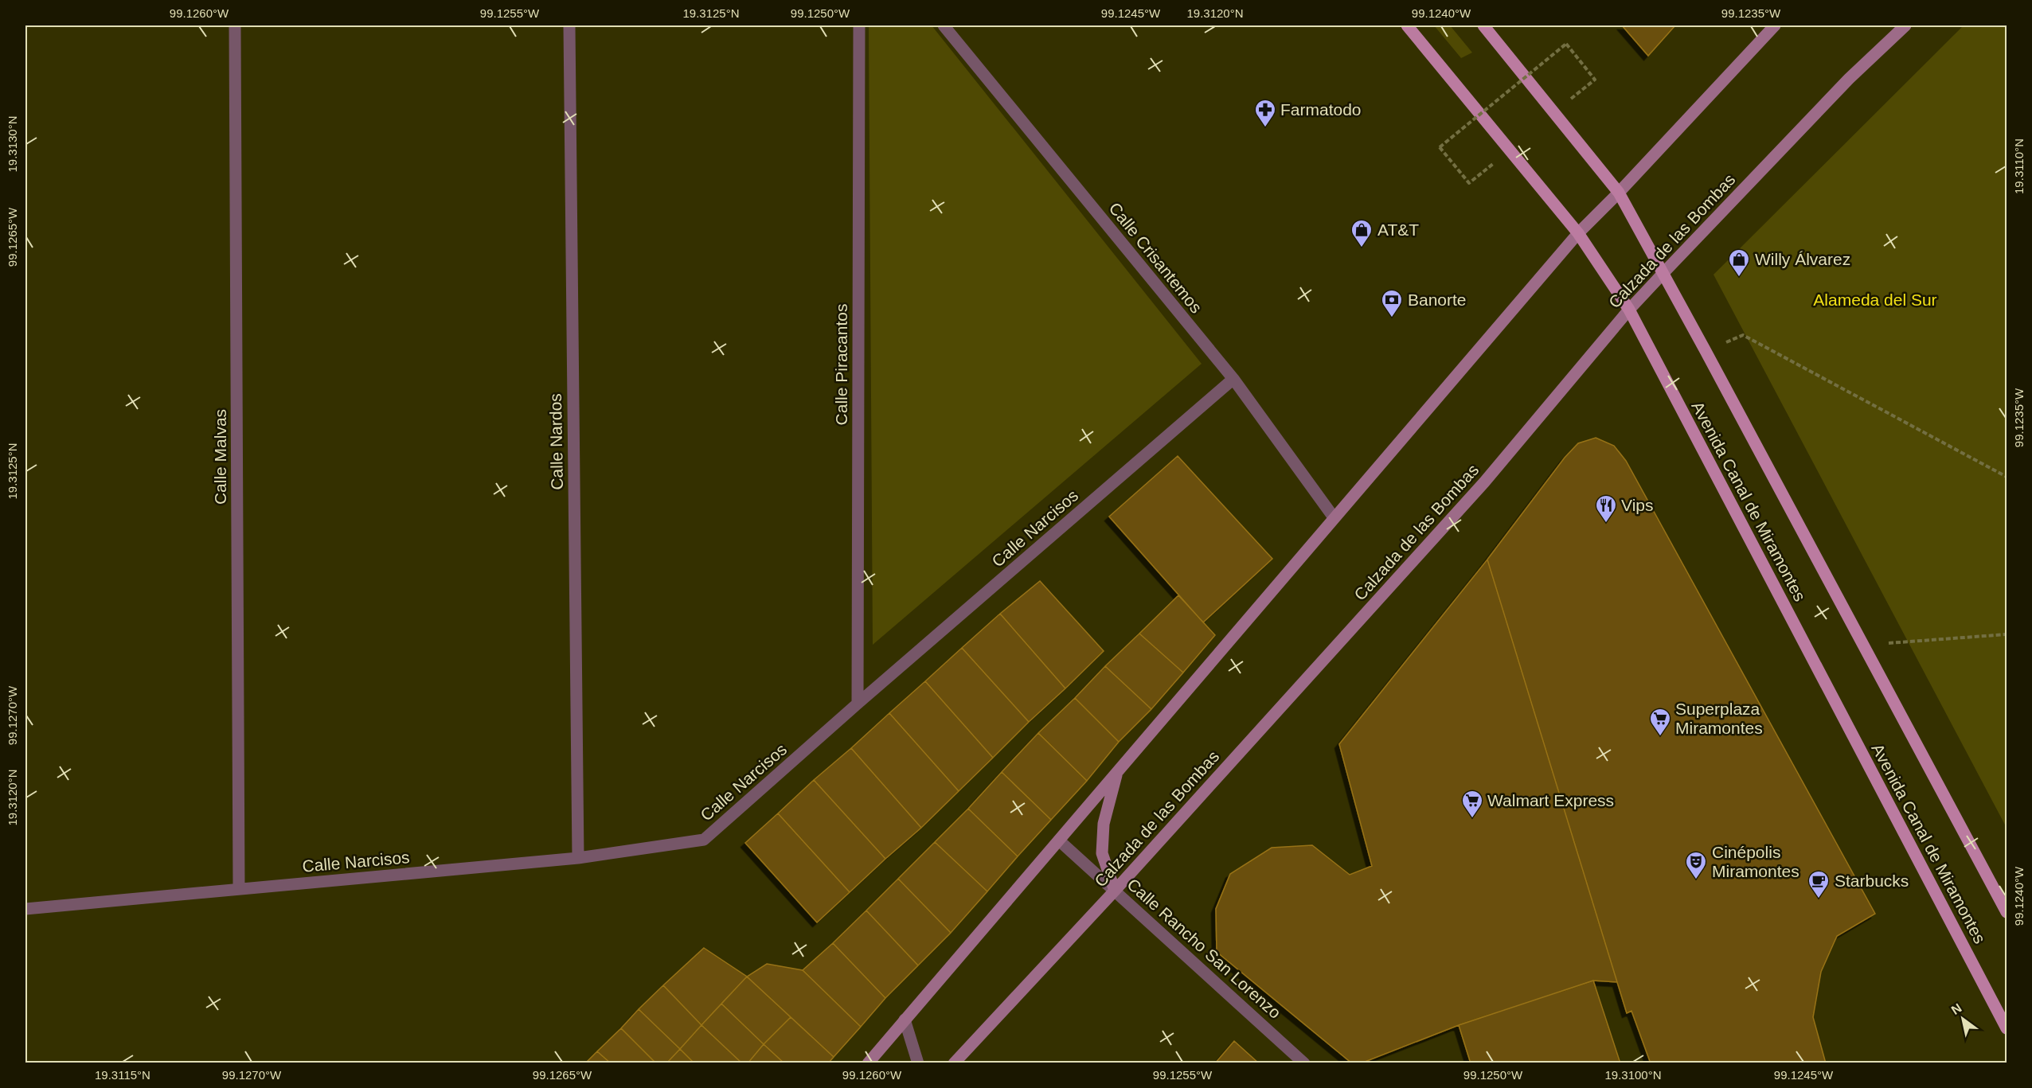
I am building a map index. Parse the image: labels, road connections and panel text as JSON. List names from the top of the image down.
{
  "streets": {
    "main road": ["Calzada de las Bombas", "Avenida Canal de Miramontes"],
    "street": [
      "Calle Crisantemos",
      "Calle Piracantos",
      "Calle Nardos",
      "Calle Malvas",
      "Calle Narcisos",
      "Calle Rancho San Lorenzo"
    ]
  },
  "crossings": [
    ["Calzada de las Bombas", "Avenida Canal de Miramontes"],
    ["Calzada de las Bombas", "Calle Rancho San Lorenzo"],
    ["Calle Crisantemos", "Calle Narcisos"],
    ["Calle Piracantos", "Calle Narcisos"],
    ["Calle Nardos", "Calle Narcisos"],
    ["Calle Malvas", "Calle Narcisos"]
  ],
  "parks": ["Alameda del Sur"],
  "places": {
    "pharmacy": ["Farmatodo"],
    "shop": ["AT&T", "Willy Álvarez"],
    "bank": ["Banorte"],
    "restaurant": ["Vips"],
    "supermarket": ["Superplaza Miramontes", "Walmart Express"],
    "theatre": ["Cinépolis Miramontes"],
    "cafe": ["Starbucks"]
  },
  "north": "top left",
  "coordinates": [
    "99.1260°W",
    "99.1255°W",
    "19.3125°N",
    "99.1250°W",
    "99.1245°W",
    "19.3120°N",
    "99.1240°W",
    "99.1235°W",
    "19.3130°N",
    "19.3110°N",
    "99.1265°W",
    "99.1270°W",
    "19.3115°N",
    "19.3100°N"
  ]
}
